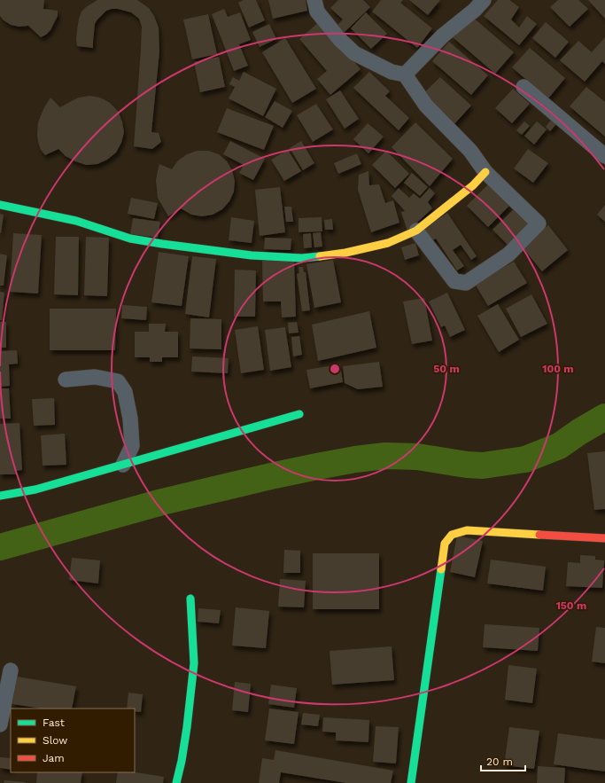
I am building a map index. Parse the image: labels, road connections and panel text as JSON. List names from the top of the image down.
{
  "legend": ["Fast", "Slow", "Jam"],
  "scale_bar": "20 m",
  "rings": ["50 m", "100 m", "150 m"]
}
